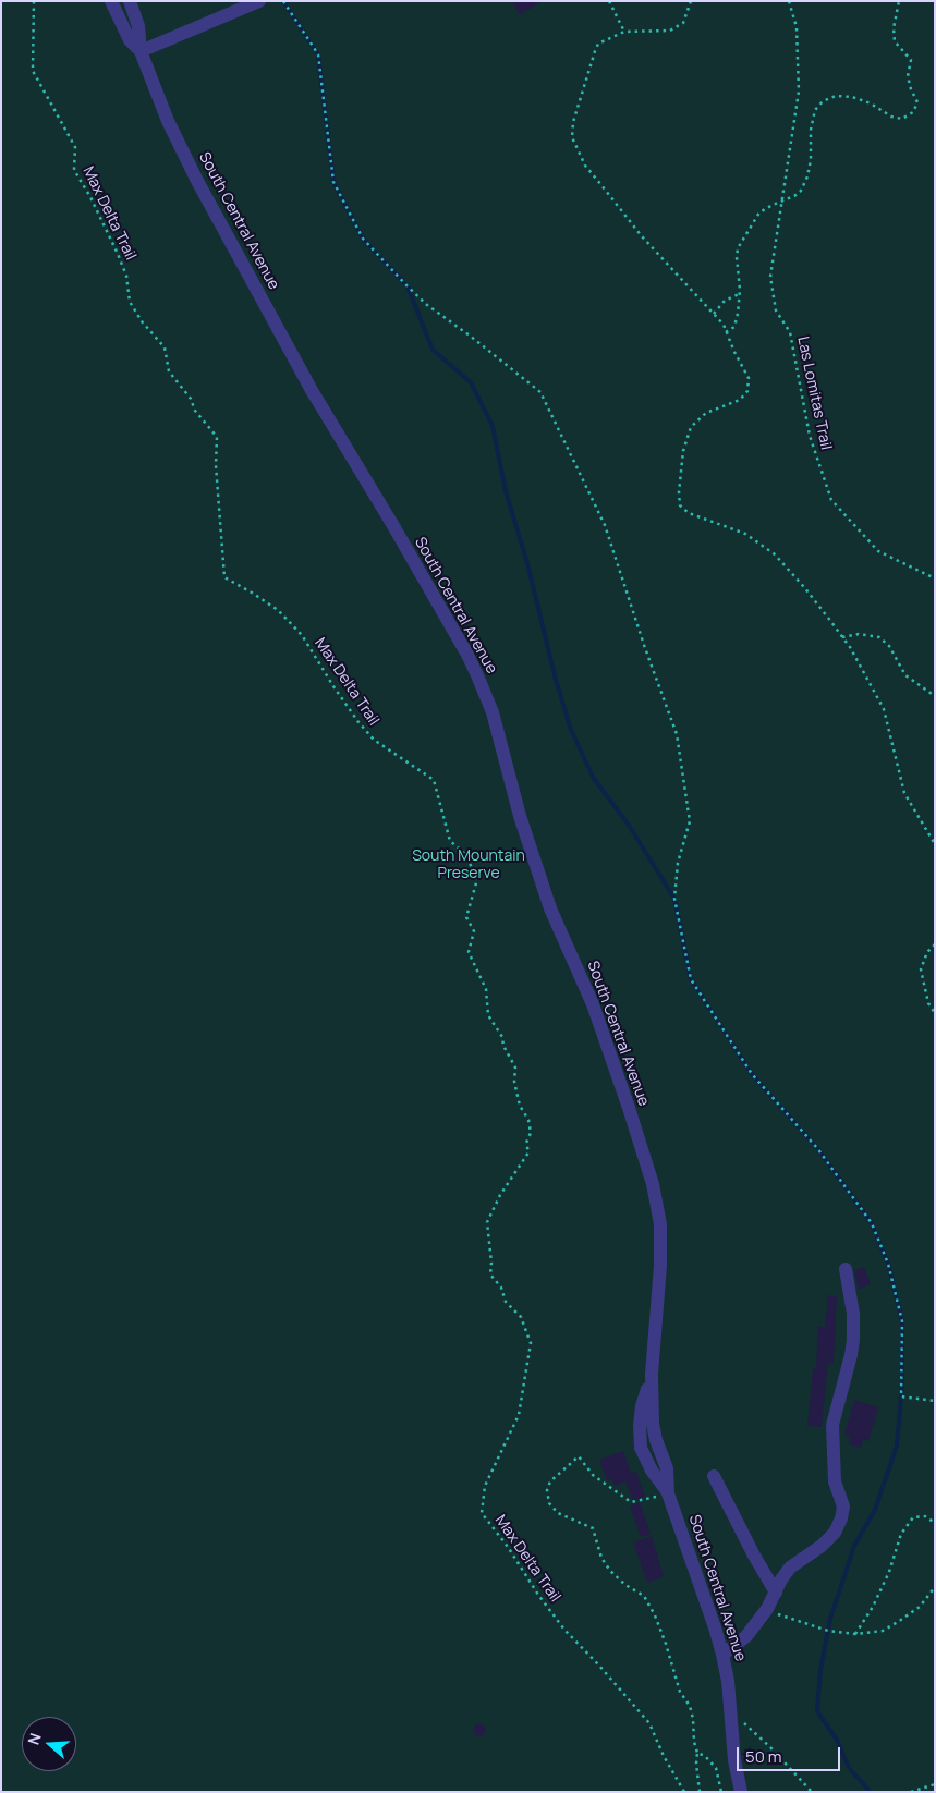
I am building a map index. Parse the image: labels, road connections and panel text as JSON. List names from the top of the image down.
{
  "streets": {
    "street": ["South Central Avenue"],
    "path": ["Max Delta Trail", "Las Lomitas Trail"]
  },
  "parks": ["South Mountain Preserve"],
  "scale_bar": "50 m",
  "north": "left"
}
